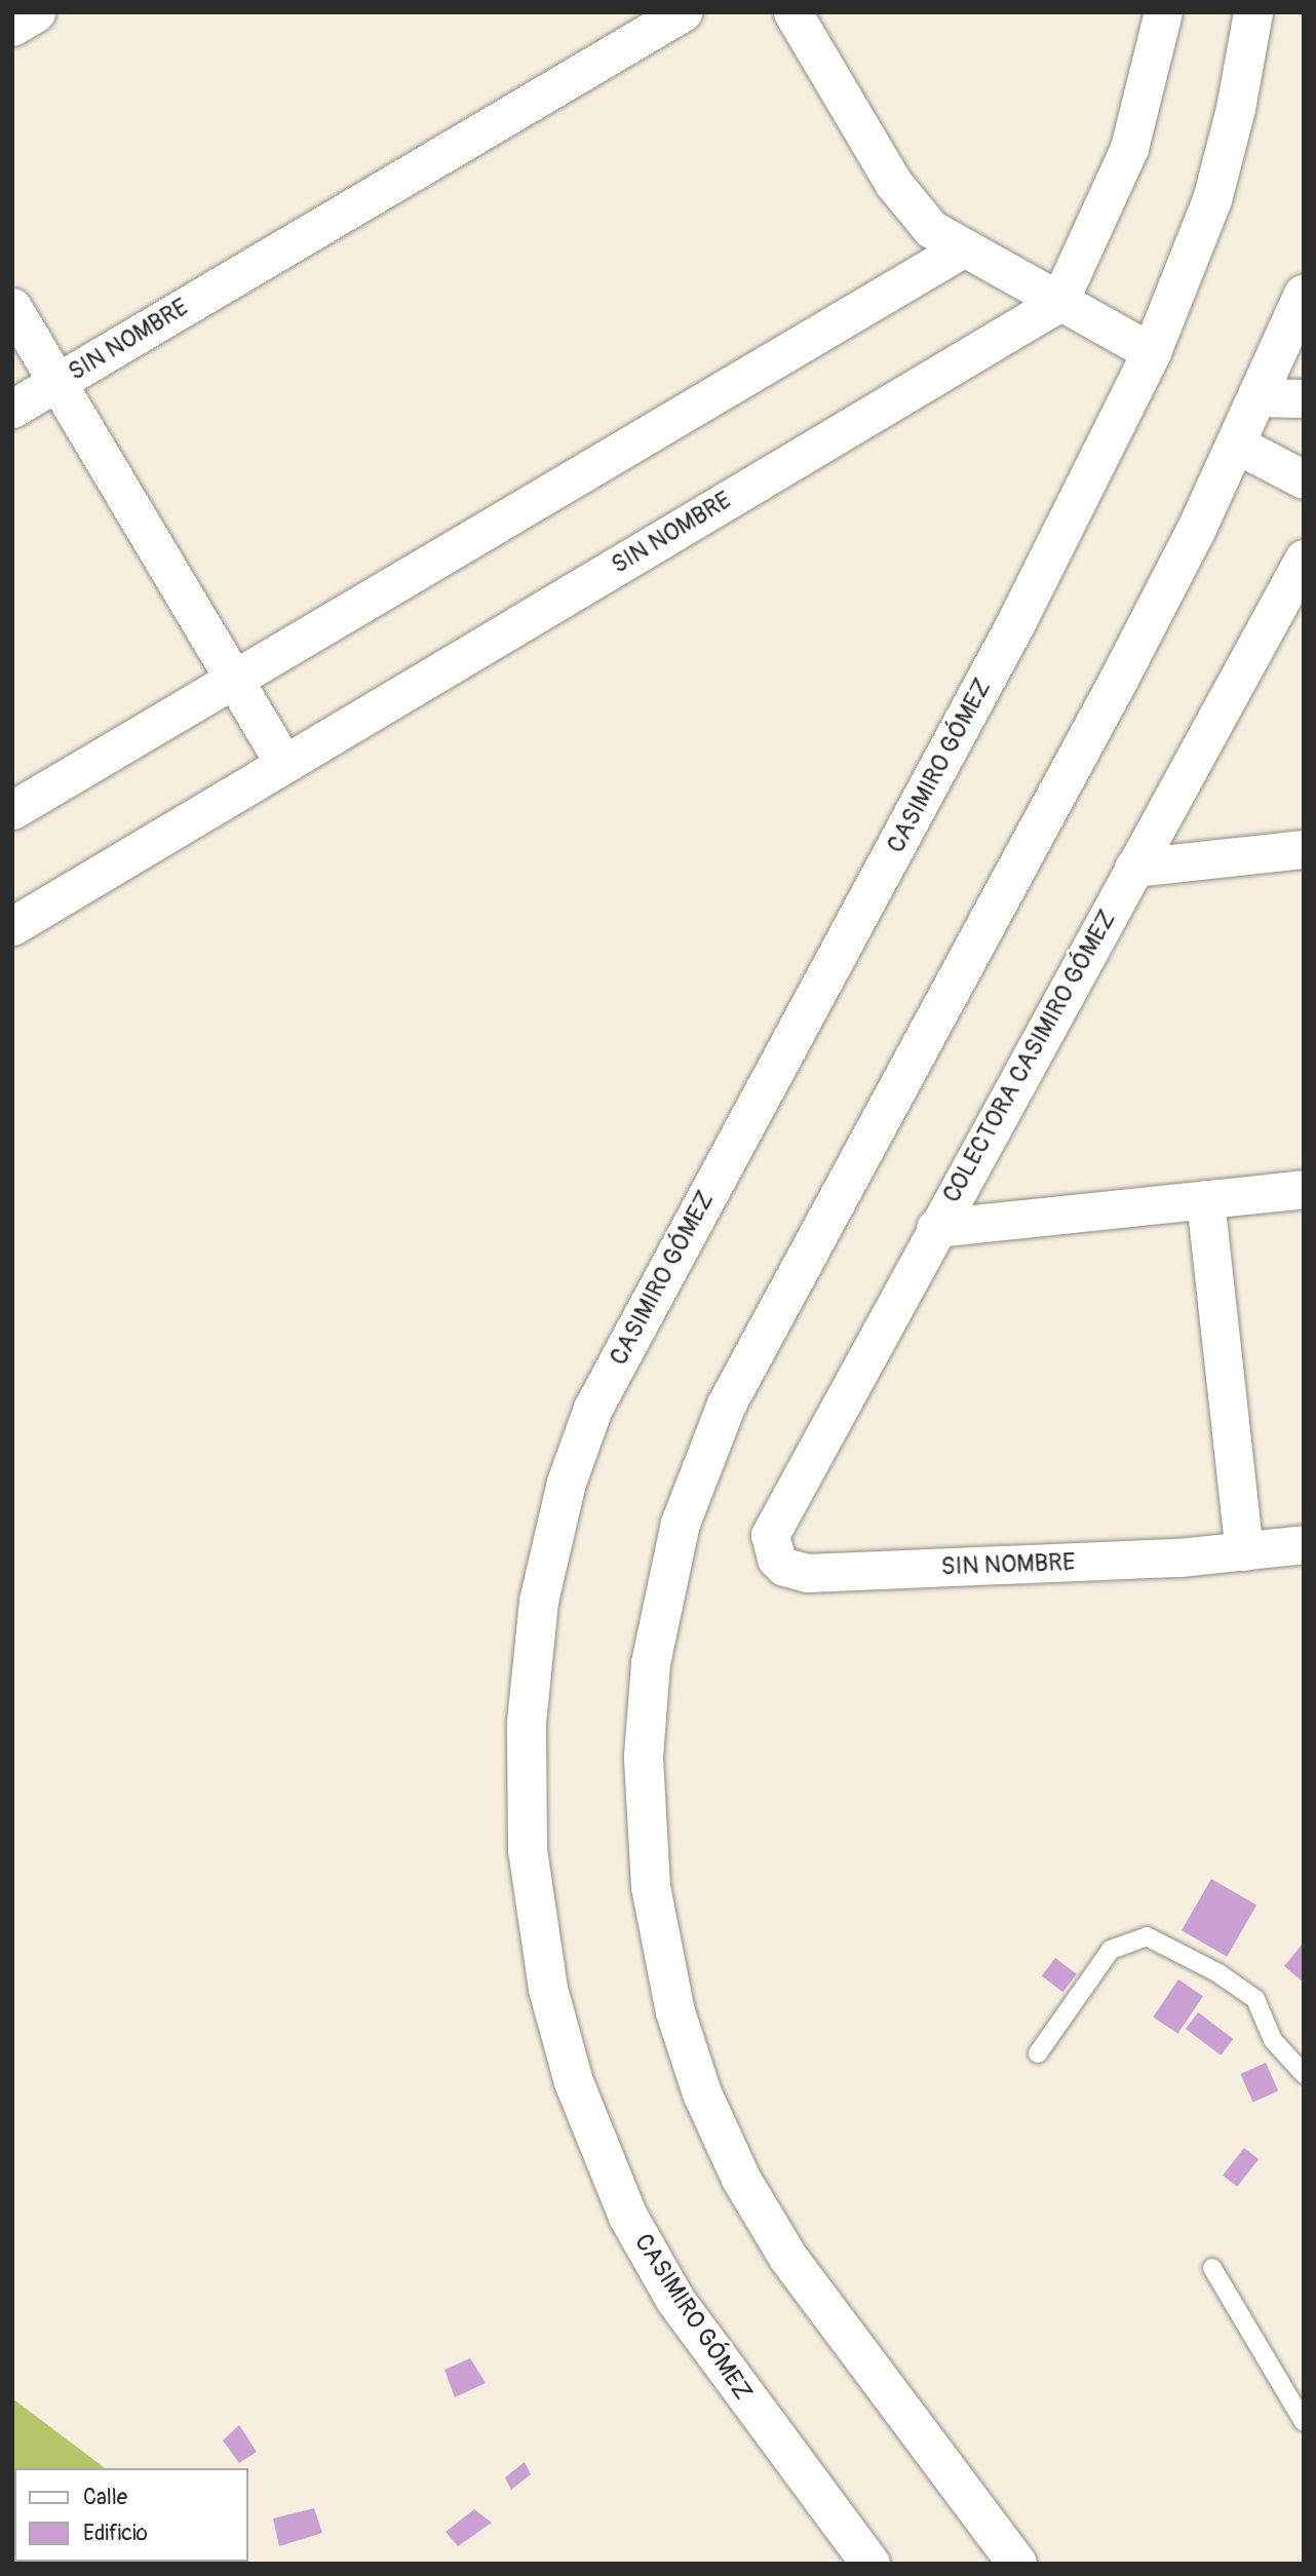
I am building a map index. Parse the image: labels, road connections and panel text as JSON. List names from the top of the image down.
{
  "streets": {
    "main road": ["CASIMIRO GÓMEZ"],
    "street": ["SIN NOMBRE", "COLECTORA CASIMIRO GÓMEZ"]
  },
  "crossings": [
    ["SIN NOMBRE", "COLECTORA CASIMIRO GÓMEZ"]
  ],
  "legend": ["Calle", "Edificio"]
}
